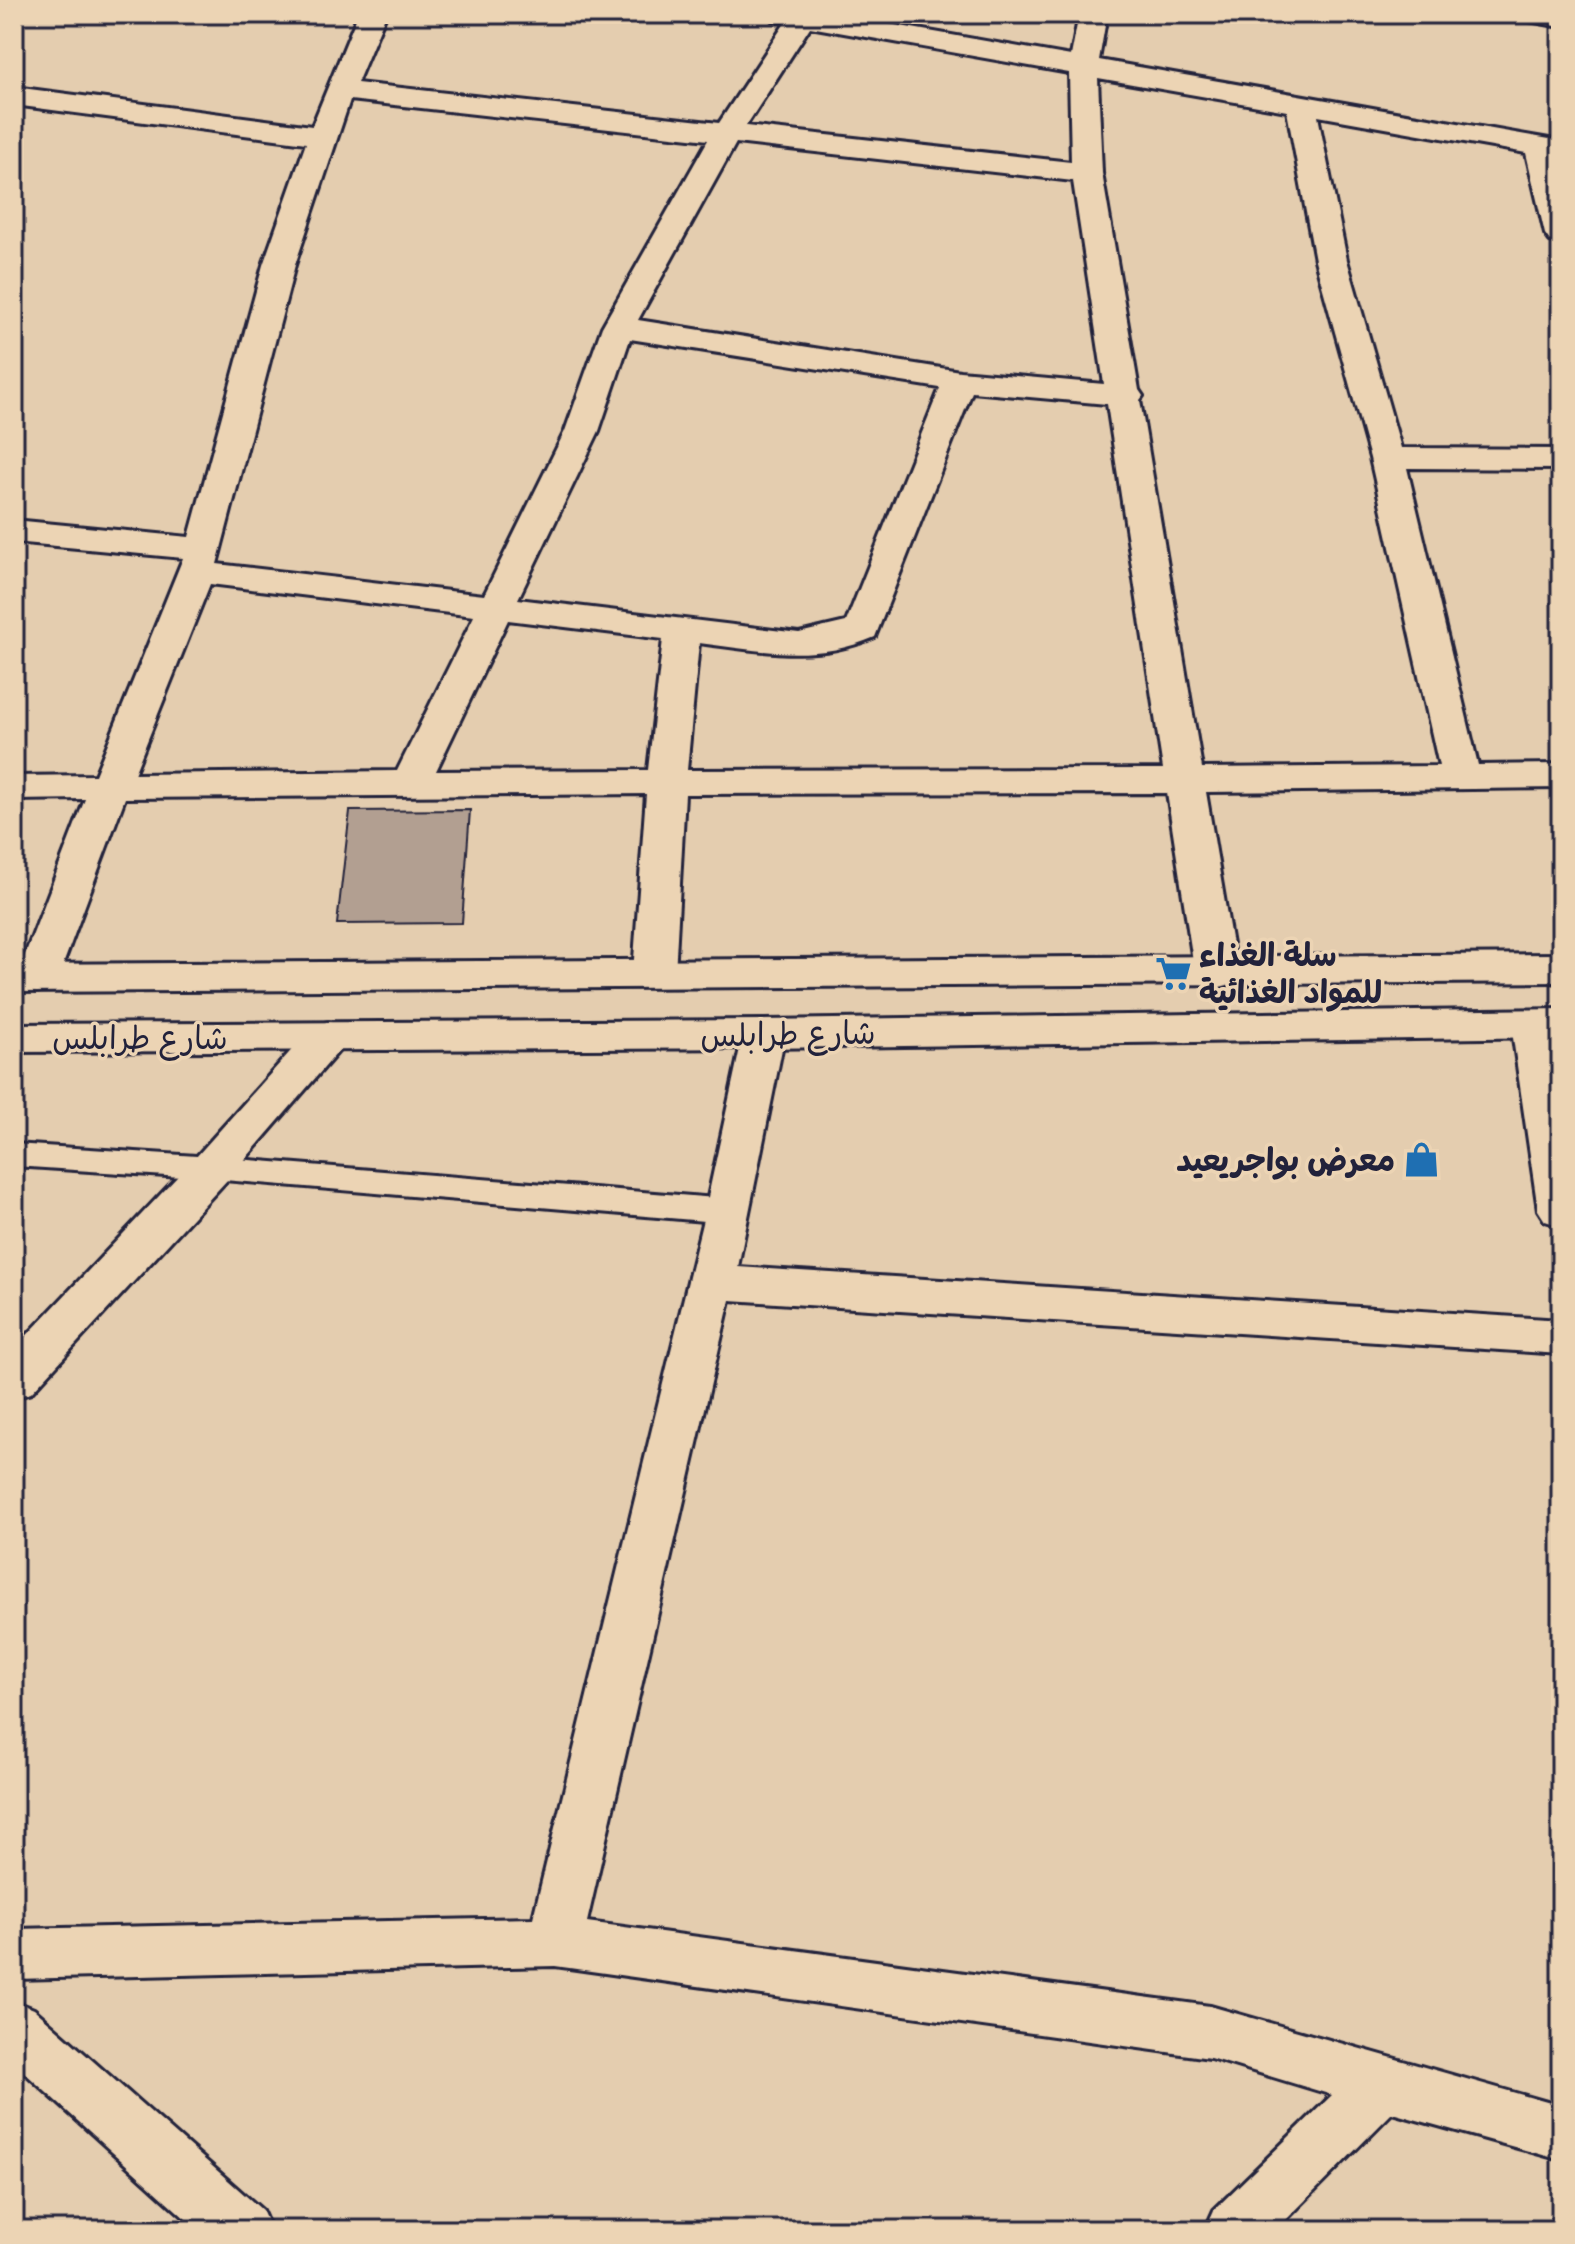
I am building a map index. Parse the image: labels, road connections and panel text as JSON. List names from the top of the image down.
{
  "streets": {
    "street": ["شارع طرابلس"]
  },
  "places": {
    "supermarket": ["سلة الغذاء للمواد الغذائية"],
    "shop": ["معرض بواجريعيد"]
  }
}
